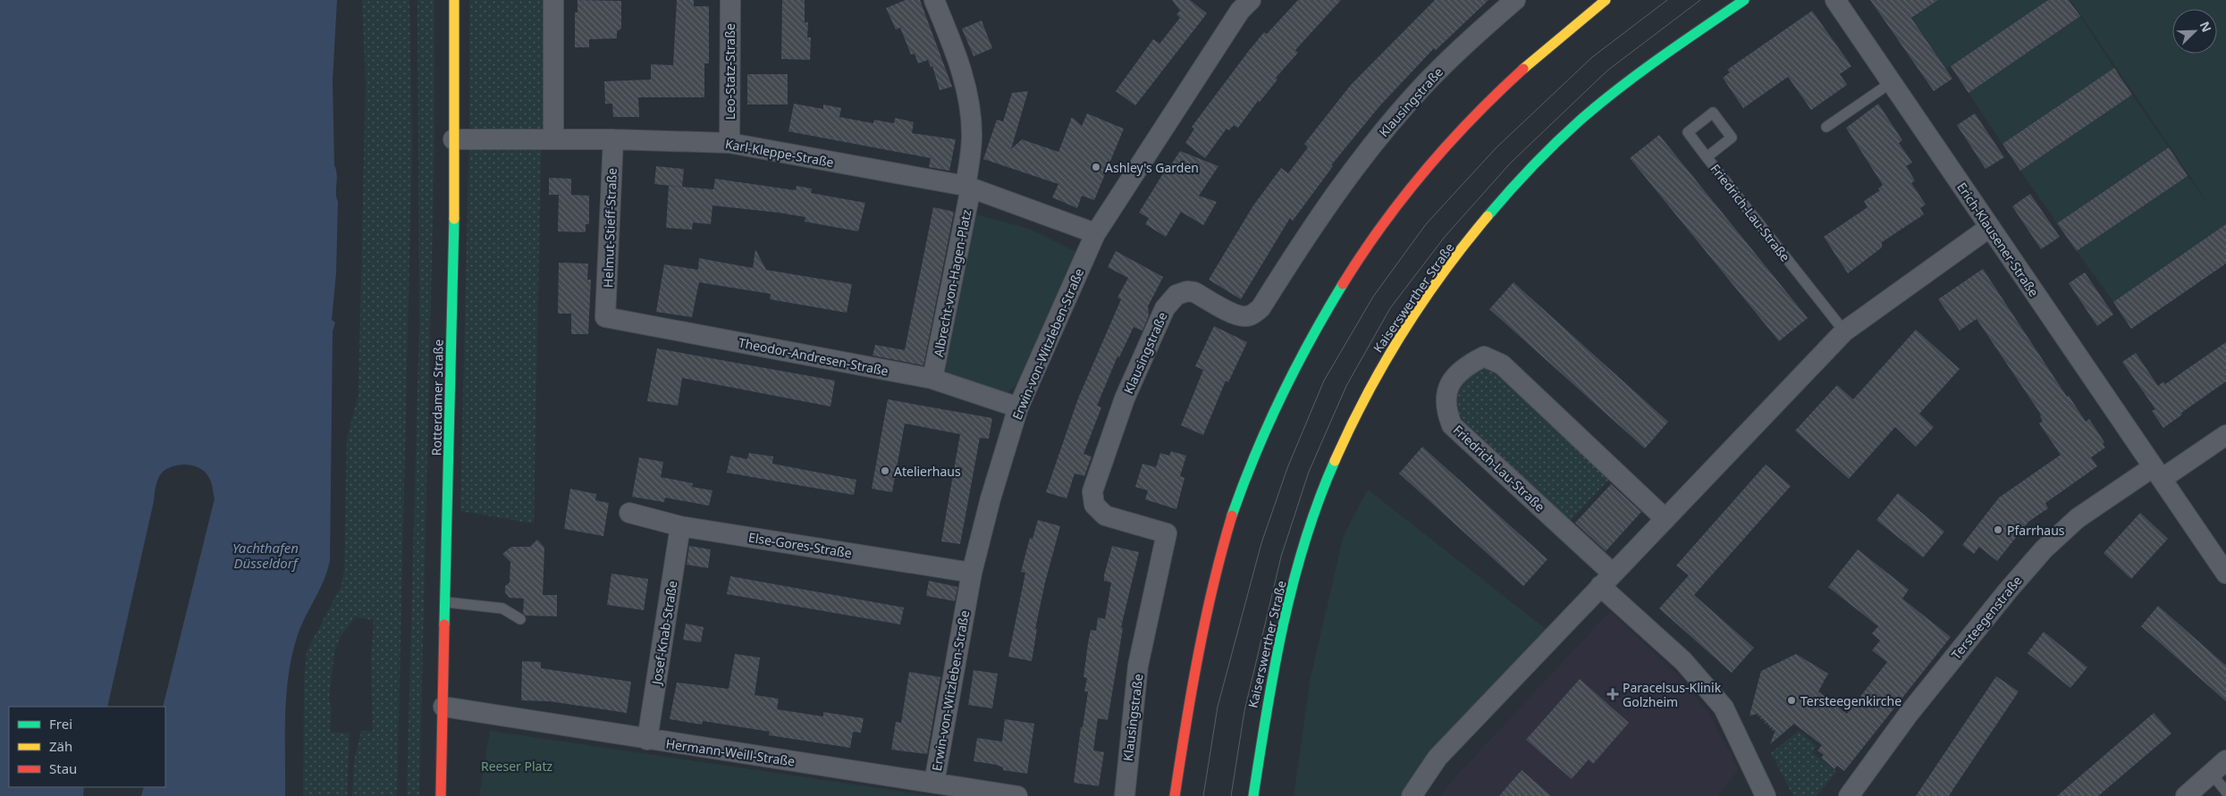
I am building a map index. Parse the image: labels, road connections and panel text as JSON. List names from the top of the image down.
{
  "streets": {
    "street": [
      "Leo-Statz-Straße",
      "Klausingstraße",
      "Karl-Kleppe-Straße",
      "Friedrich-Lau-Straße",
      "Helmut-Stieff-Straße",
      "Erich-Klausener-Straße",
      "Albrecht-von-Hagen-Platz",
      "Kaiserswerther Straße",
      "Erwin-von-Witzleben-Straße",
      "Theodor-Andresen-Straße",
      "Rotterdamer Straße",
      "Else-Gores-Straße",
      "Tersteegenstraße",
      "Josef-Knab-Straße",
      "Hermann-Weill-Straße"
    ]
  },
  "crossings": [
    ["Leo-Statz-Straße", "Karl-Kleppe-Straße"],
    ["Karl-Kleppe-Straße", "Helmut-Stieff-Straße"],
    ["Karl-Kleppe-Straße", "Albrecht-von-Hagen-Platz"],
    ["Karl-Kleppe-Straße", "Erwin-von-Witzleben-Straße"],
    ["Karl-Kleppe-Straße", "Rotterdamer Straße"],
    ["Helmut-Stieff-Straße", "Theodor-Andresen-Straße"],
    ["Erich-Klausener-Straße", "Tersteegenstraße"],
    ["Albrecht-von-Hagen-Platz", "Theodor-Andresen-Straße"],
    ["Erwin-von-Witzleben-Straße", "Theodor-Andresen-Straße"],
    ["Erwin-von-Witzleben-Straße", "Else-Gores-Straße"],
    ["Erwin-von-Witzleben-Straße", "Hermann-Weill-Straße"],
    ["Rotterdamer Straße", "Hermann-Weill-Straße"],
    ["Else-Gores-Straße", "Josef-Knab-Straße"],
    ["Josef-Knab-Straße", "Hermann-Weill-Straße"]
  ],
  "water": ["Yachthafen Düsseldorf"],
  "parks": ["Reeser Platz"],
  "places": {
    "other": [
      "Ashley's Garden",
      "Atelierhaus",
      "Pfarrhaus",
      "Tersteegenkirche"
    ],
    "health": ["Paracelsus-Klinik Golzheim"]
  },
  "legend": ["Frei", "Zäh", "Stau"],
  "north": "top right"
}
